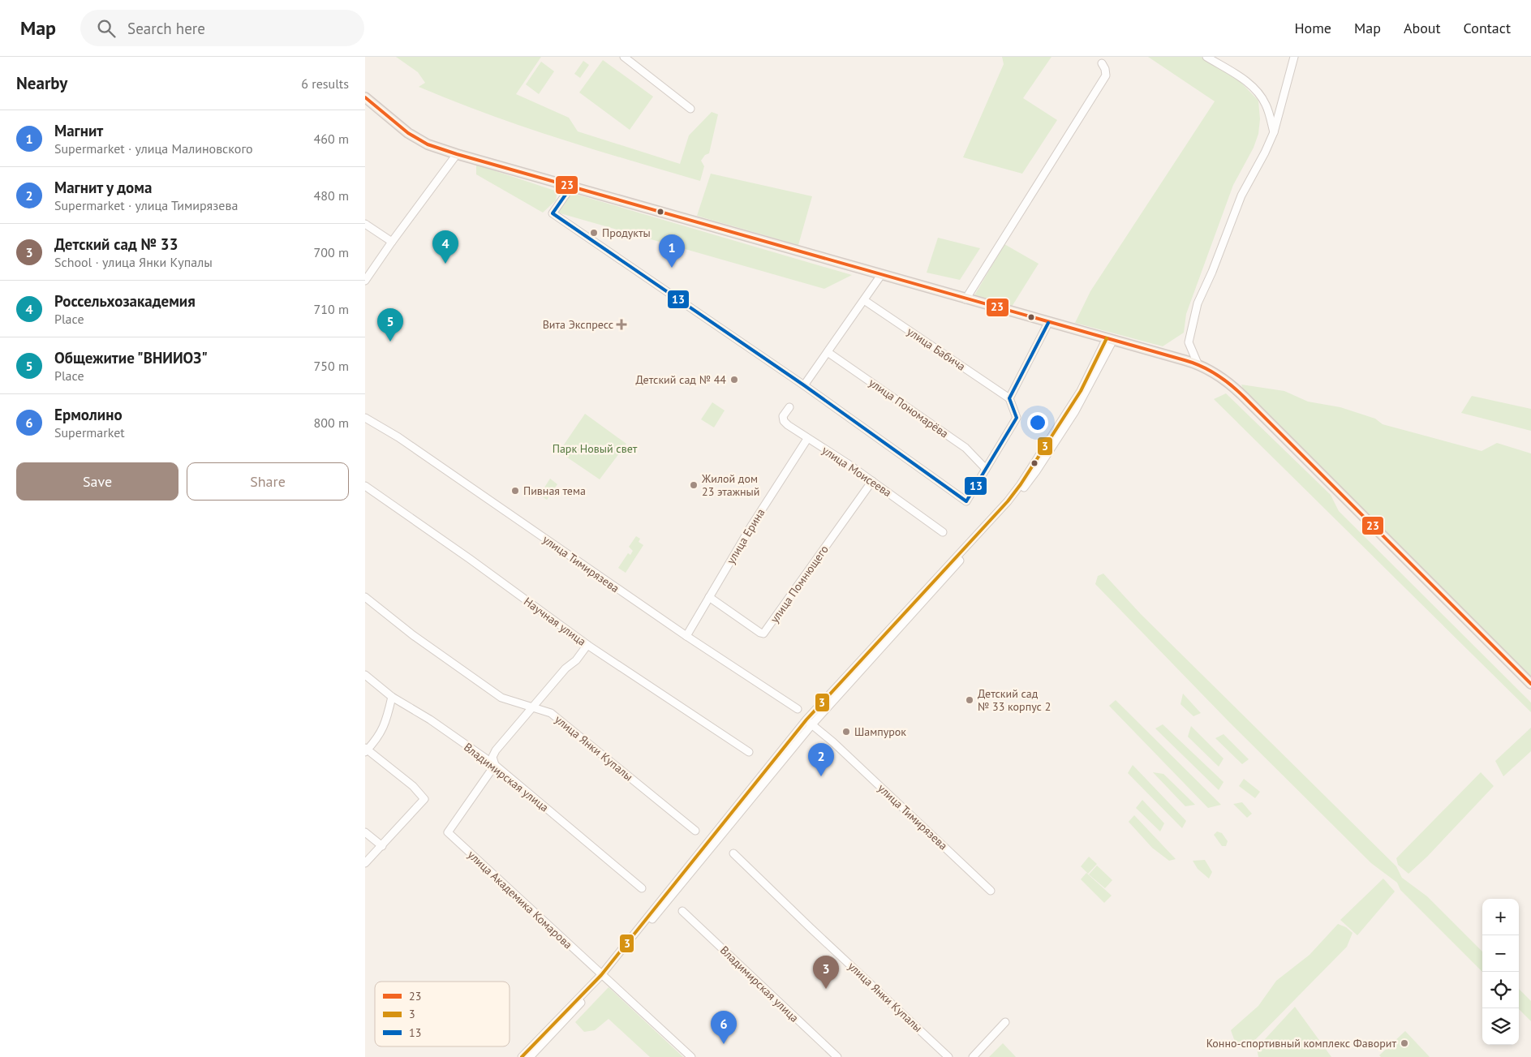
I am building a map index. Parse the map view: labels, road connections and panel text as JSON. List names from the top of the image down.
{
  "streets": {
    "street": [
      "улица Бабича",
      "улица Пономарёва",
      "улица Моисеева",
      "улица Ерина",
      "улица Тимирязева",
      "улица Помнющего",
      "Научная улица",
      "улица Янки Купалы",
      "Владимирская улица",
      "улица Академика Комарова"
    ]
  },
  "crossings": [
    ["улица Моисеева", "улица Ерина"],
    ["улица Моисеева", "улица Помнющего"],
    ["улица Ерина", "улица Тимирязева"],
    ["улица Ерина", "улица Помнющего"],
    ["Владимирская улица", "улица Академика Комарова"]
  ],
  "parks": ["Парк Новый свет"],
  "places": {
    "other": [
      "Продукты",
      "Детский сад № 44",
      "Жилой дом 23 этажный",
      "Пивная тема",
      "Детский сад № 33 корпус 2",
      "Шампурок",
      "Конно-спортивный комплекс Фаворит"
    ],
    "health": ["Вита Экспресс"]
  },
  "lines": ["transit line 23", "transit line 13", "transit line 3"],
  "legend": ["23", "3", "13"],
  "page": {
    "header": "Map",
    "search": "Search here",
    "nav": [
      "Home",
      "Map",
      "About",
      "Contact"
    ],
    "heading": ["Nearby", "6 results"],
    "list": [
      {
        "mark": "1",
        "name": "Магнит",
        "note": "Supermarket · улица Малиновского",
        "value": "460 m"
      },
      {
        "mark": "2",
        "name": "Магнит у дома",
        "note": "Supermarket · улица Тимирязева",
        "value": "480 m"
      },
      {
        "mark": "3",
        "name": "Детский сад № 33",
        "note": "School · улица Янки Купалы",
        "value": "700 m"
      },
      {
        "mark": "4",
        "name": "Россельхозакадемия",
        "note": "Place",
        "value": "710 m"
      },
      {
        "mark": "5",
        "name": "Общежитие \"ВНИИОЗ\"",
        "note": "Place",
        "value": "750 m"
      },
      {
        "mark": "6",
        "name": "Ермолино",
        "note": "Supermarket",
        "value": "800 m"
      }
    ],
    "pins": [
      "4",
      "1",
      "5",
      "2",
      "3",
      "6"
    ],
    "buttons": ["Save", "Share"],
    "map_buttons": ["+", "−"]
  }
}
